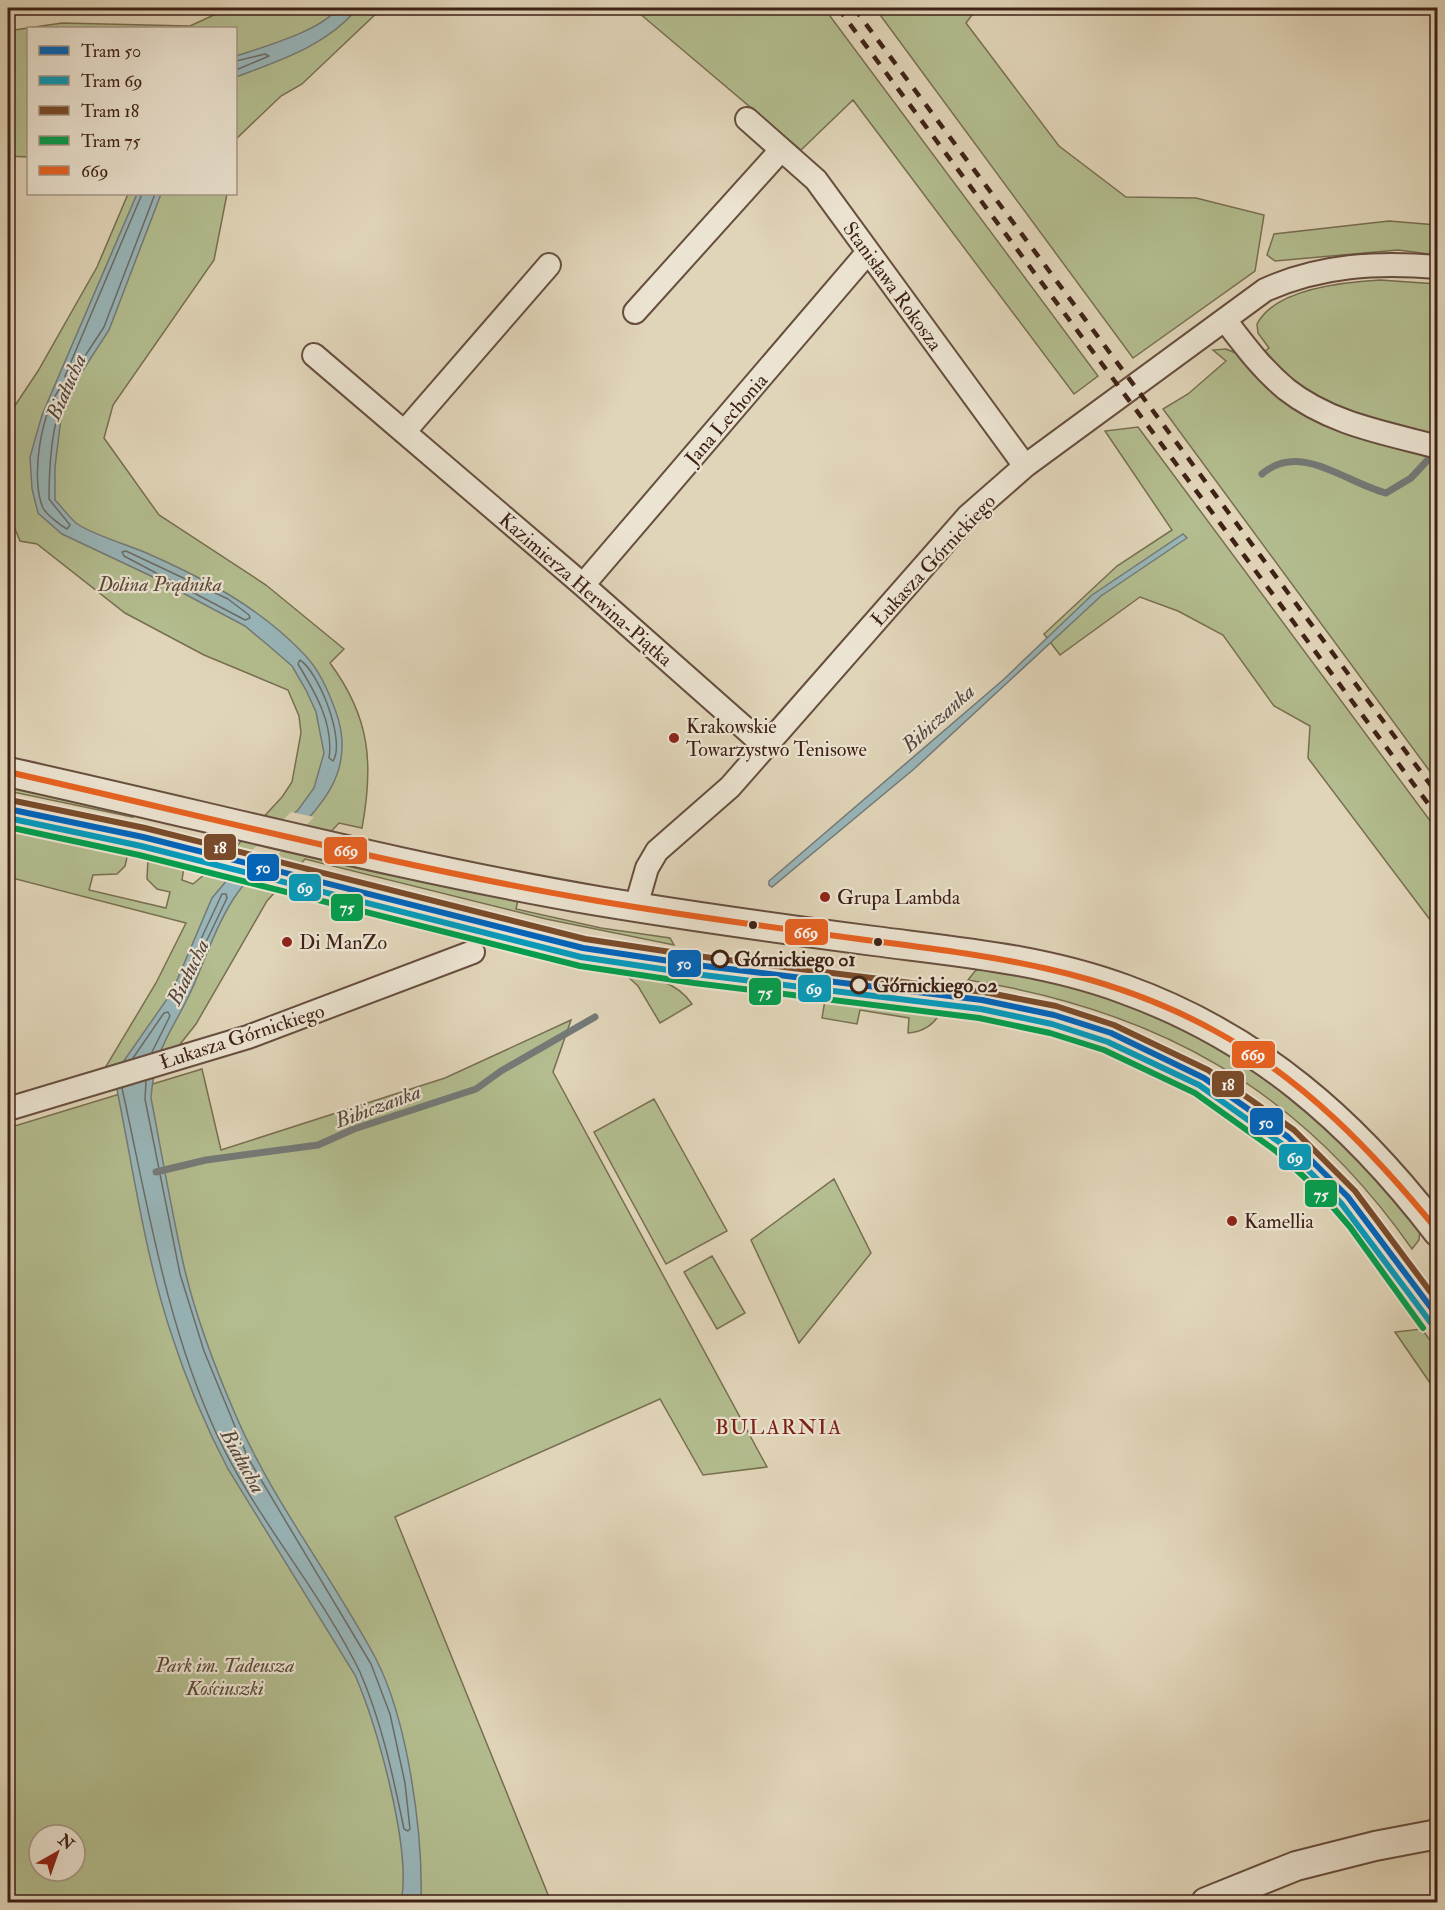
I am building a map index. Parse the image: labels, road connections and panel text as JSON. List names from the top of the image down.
{
  "streets": {
    "street": [
      "Stanisława Rokosza",
      "Jana Lechonia",
      "Łukasza Górnickiego",
      "Kazimierza Herwina-Piątka"
    ]
  },
  "crossings": [
    ["Stanisława Rokosza", "Jana Lechonia"],
    ["Stanisława Rokosza", "Łukasza Górnickiego"],
    ["Jana Lechonia", "Kazimierza Herwina-Piątka"],
    ["Łukasza Górnickiego", "Kazimierza Herwina-Piątka"]
  ],
  "districts": ["BULARNIA"],
  "water": ["Białucha", "Bibiczanka"],
  "parks": ["Dolina Prądnika", "Park im. Tadeusza Kościuszki"],
  "places": [
    "Krakowskie Towarzystwo Tenisowe",
    "Grupa Lambda",
    "Di ManZo",
    "Górnickiego 01",
    "Górnickiego 02",
    "Kamellia"
  ],
  "lines": [
    "transit line 669",
    "tram line 18",
    "tram line 50",
    "tram line 69",
    "tram line 75"
  ],
  "legend": [
    "Tram 50",
    "Tram 69",
    "Tram 18",
    "Tram 75",
    "669"
  ],
  "north": "top right"
}
